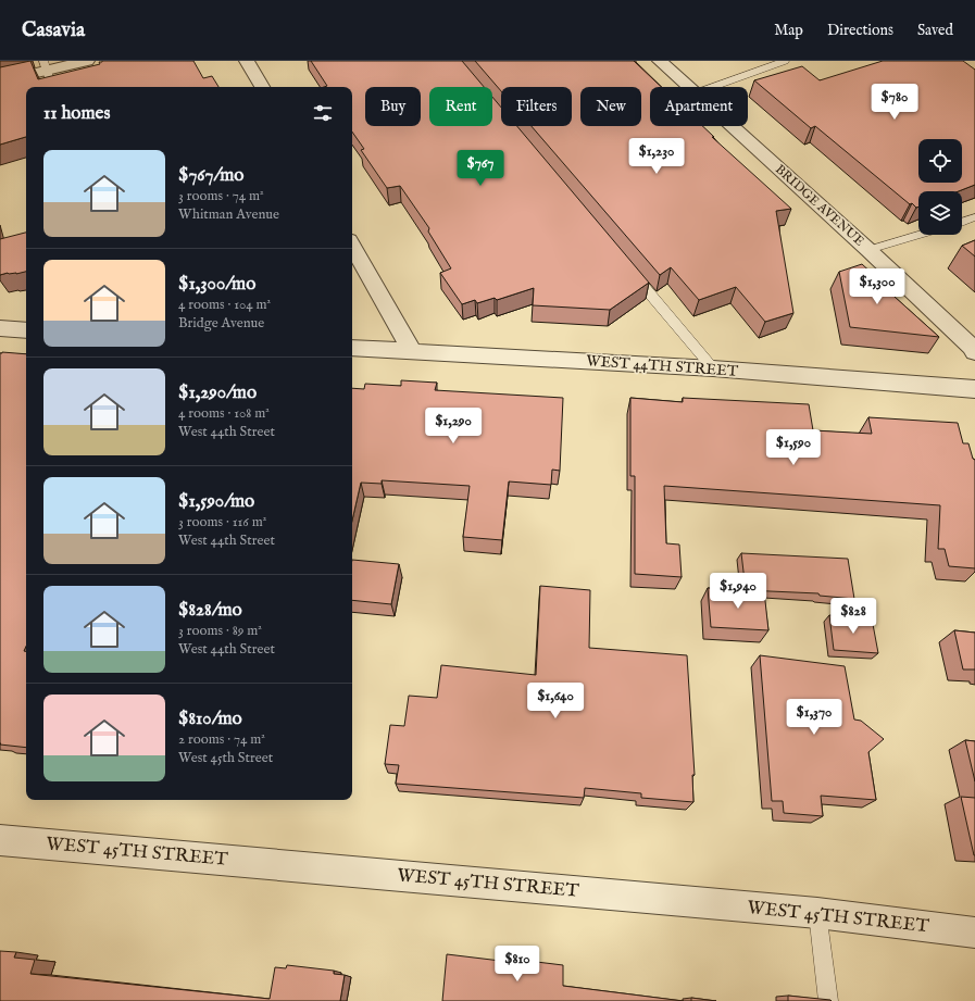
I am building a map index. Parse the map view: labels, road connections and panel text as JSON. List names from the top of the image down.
{
  "streets": {
    "street": ["BRIDGE AVENUE", "WEST 44TH STREET", "WEST 45TH STREET"]
  },
  "page": {
    "header": "Casavia",
    "nav": ["Map", "Directions", "Saved"],
    "price": [
      "$780",
      "$1,230",
      "$767",
      "$1,300",
      "$1,290",
      "$1,590",
      "$1,940",
      "$828",
      "$1,640",
      "$1,370",
      "$810"
    ],
    "chip": [
      "Buy",
      "Rent",
      "Filters",
      "New",
      "Apartment"
    ],
    "heading": "11 homes",
    "list": [
      {
        "name": "$767/mo",
        "note": "3 rooms · 74 m² · Whitman Avenue"
      },
      {
        "name": "$1,300/mo",
        "note": "4 rooms · 104 m² · Bridge Avenue"
      },
      {
        "name": "$1,290/mo",
        "note": "4 rooms · 108 m² · West 44th Street"
      },
      {
        "name": "$1,590/mo",
        "note": "3 rooms · 116 m² · West 44th Street"
      },
      {
        "name": "$828/mo",
        "note": "3 rooms · 89 m² · West 44th Street"
      },
      {
        "name": "$810/mo",
        "note": "2 rooms · 74 m² · West 45th Street"
      }
    ]
  }
}
